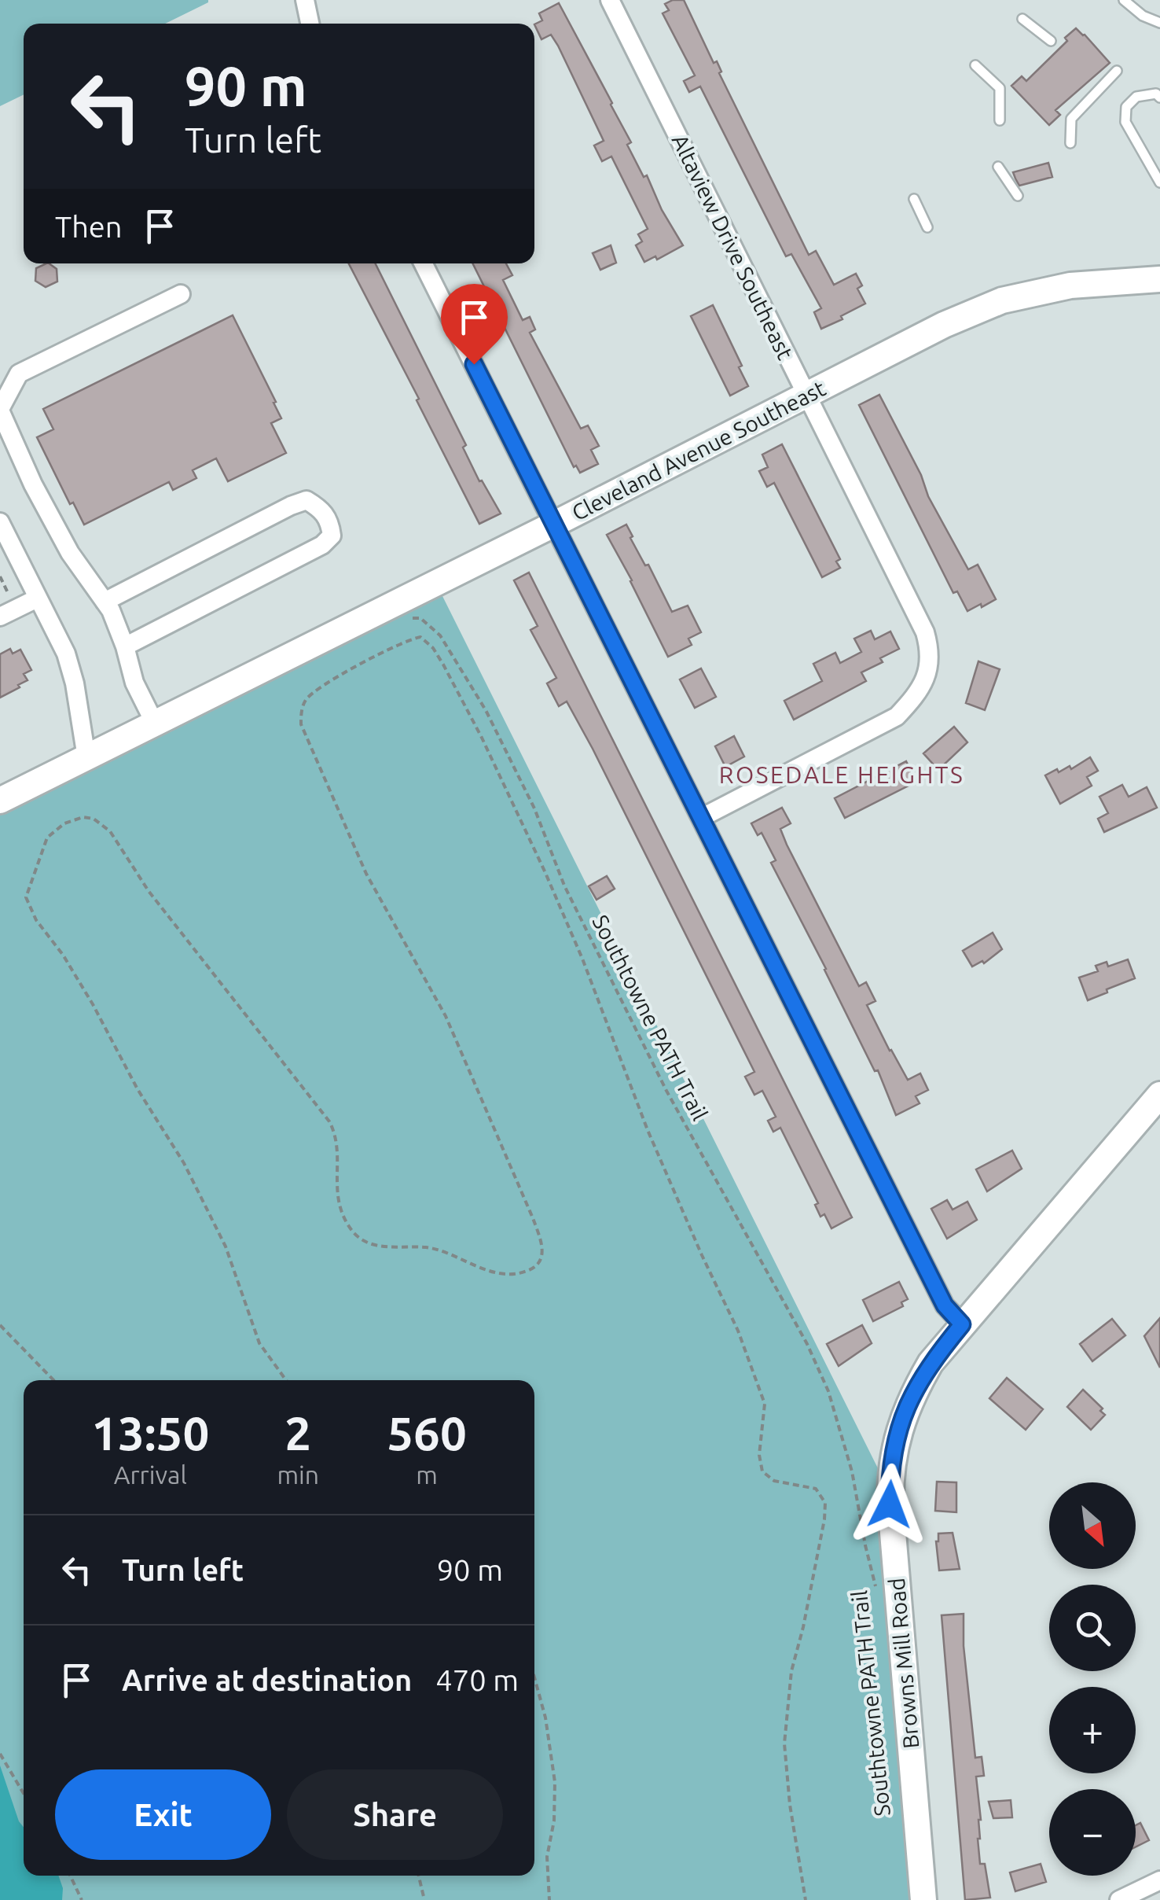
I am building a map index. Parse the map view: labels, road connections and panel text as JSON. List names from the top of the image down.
{
  "streets": {
    "main road": ["Cleveland Avenue Southeast", "Browns Mill Road"],
    "street": ["Altaview Drive Southeast"],
    "path": ["Southtowne PATH Trail"]
  },
  "crossings": [
    ["Altaview Drive Southeast", "Cleveland Avenue Southeast"]
  ],
  "districts": ["ROSEDALE HEIGHTS"],
  "north": "bottom right",
  "page": {
    "turn": ["90 m", "Turn left"],
    "then": "Then",
    "eta": [
      "13:50",
      "Arrival",
      "2",
      "min",
      "560",
      "m"
    ],
    "map_buttons": ["+", "−"],
    "list": [
      {
        "name": "Turn left",
        "value": "90 m"
      },
      {
        "name": "Arrive at destination",
        "value": "470 m"
      }
    ],
    "buttons": ["Exit", "Share"]
  }
}
